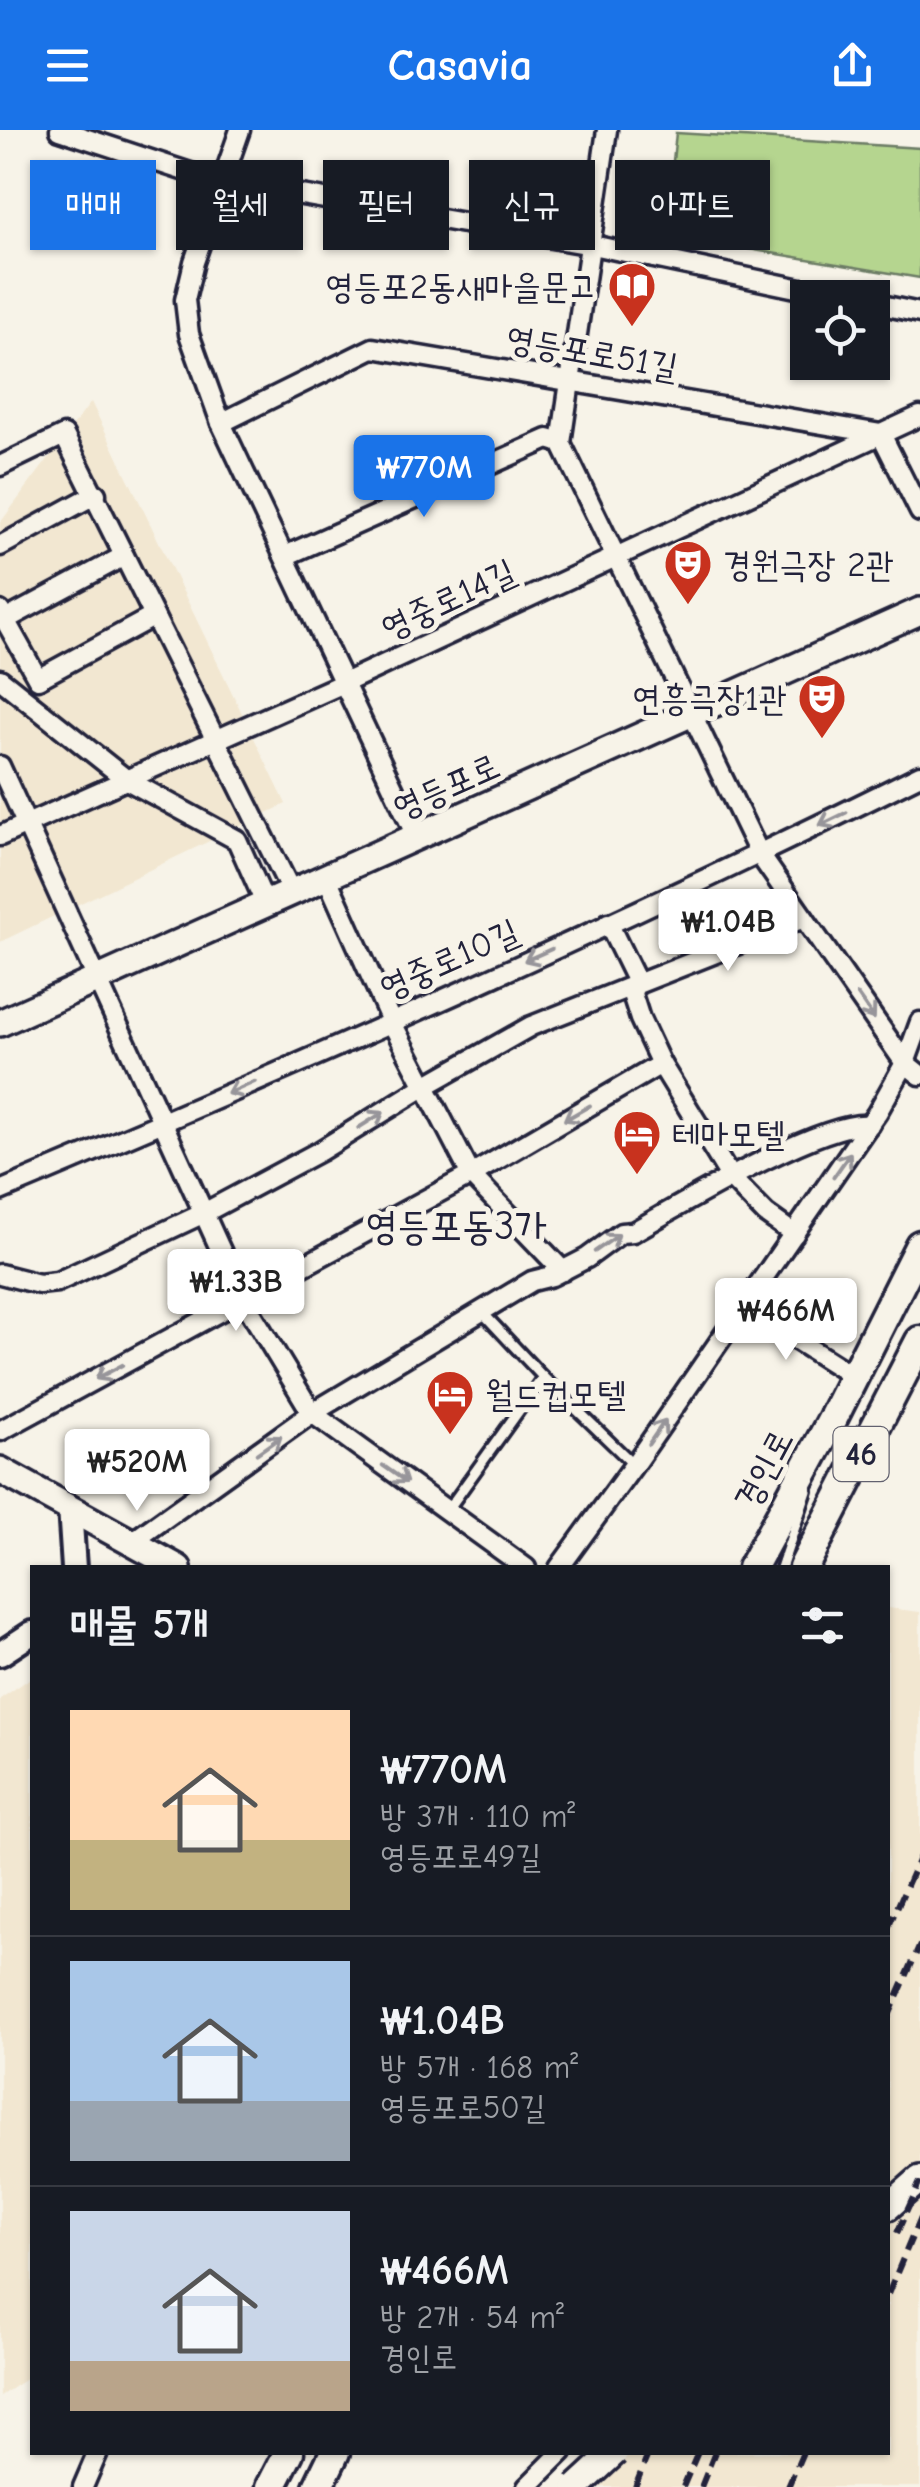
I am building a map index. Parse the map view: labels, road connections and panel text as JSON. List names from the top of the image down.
{
  "streets": {
    "main road": ["영등포로", "46", "경인로"],
    "street": ["영등포로51길", "영중로14길", "영중로10길"]
  },
  "crossings": [
    ["영등포로51길", "영중로14길"]
  ],
  "districts": ["영등포동3가"],
  "places": {
    "library": ["영등포2동새마을문고"],
    "theatre": ["경원극장 2관", "연흥극장1관"],
    "hotel": ["테마모텔", "월드컵모텔"]
  },
  "page": {
    "header": "Casavia",
    "chip": [
      "매매",
      "월세",
      "필터",
      "신규",
      "아파트"
    ],
    "price": [
      "₩770M",
      "₩1.04B",
      "₩1.33B",
      "₩466M",
      "₩520M"
    ],
    "heading": "매물 5개",
    "list": [
      {
        "name": "₩770M",
        "note": "방 3개 · 110 m² · 영등포로49길"
      },
      {
        "name": "₩1.04B",
        "note": "방 5개 · 168 m² · 영등포로50길"
      },
      {
        "name": "₩466M",
        "note": "방 2개 · 54 m² · 경인로"
      }
    ]
  }
}
